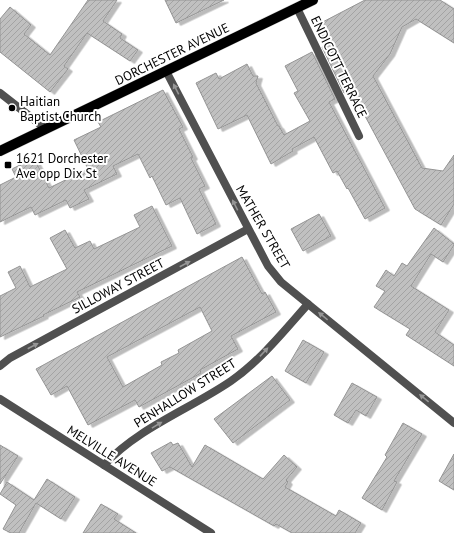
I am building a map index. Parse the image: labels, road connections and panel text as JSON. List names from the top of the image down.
{
  "streets": {
    "main road": ["DORCHESTER AVENUE"],
    "street": [
      "ENDICOTT TERRACE",
      "MATHER STREET",
      "SILLOWAY STREET",
      "PENHALLOW STREET",
      "MELVILLE AVENUE"
    ]
  },
  "crossings": [
    ["DORCHESTER AVENUE", "ENDICOTT TERRACE"],
    ["DORCHESTER AVENUE", "MATHER STREET"],
    ["MATHER STREET", "SILLOWAY STREET"],
    ["MATHER STREET", "PENHALLOW STREET"],
    ["PENHALLOW STREET", "MELVILLE AVENUE"]
  ],
  "one_way": ["MATHER STREET", "SILLOWAY STREET", "PENHALLOW STREET"],
  "places": {
    "other": ["Haitian Baptist Church"],
    "transit": ["1621 Dorchester Ave opp Dix St"]
  }
}
